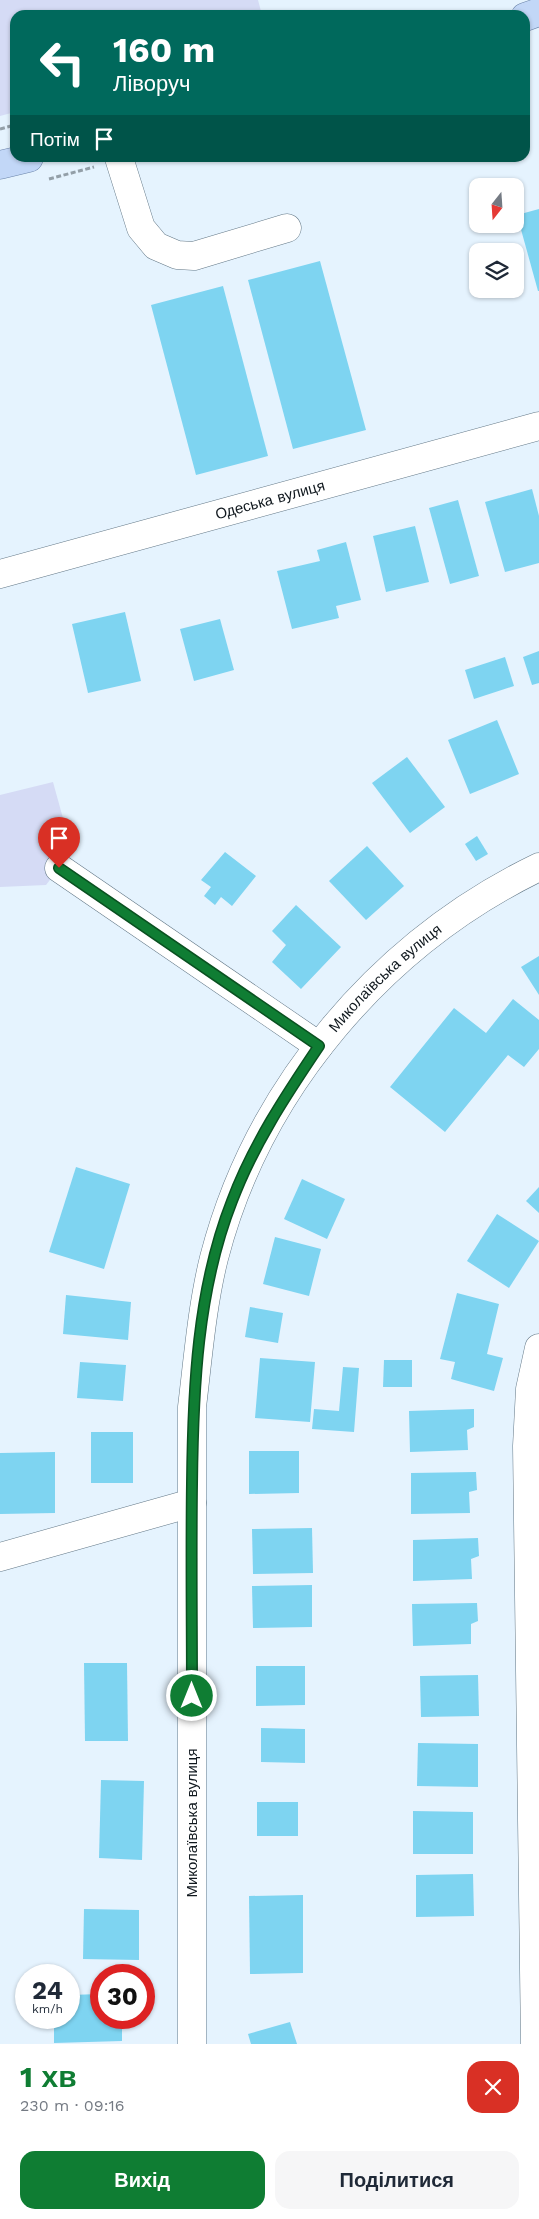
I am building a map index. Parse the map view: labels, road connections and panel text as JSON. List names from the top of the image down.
{
  "streets": {
    "street": ["Одеська вулиця", "Миколаївська вулиця"]
  },
  "north": "bottom",
  "page": {
    "turn": ["160 m", "Ліворуч"],
    "then": "Потім",
    "speed": "24 km/h",
    "limit": "30",
    "heading": ["1 хв", "230 m · 09:16"],
    "buttons": ["Вихід", "Поділитися"]
  }
}
